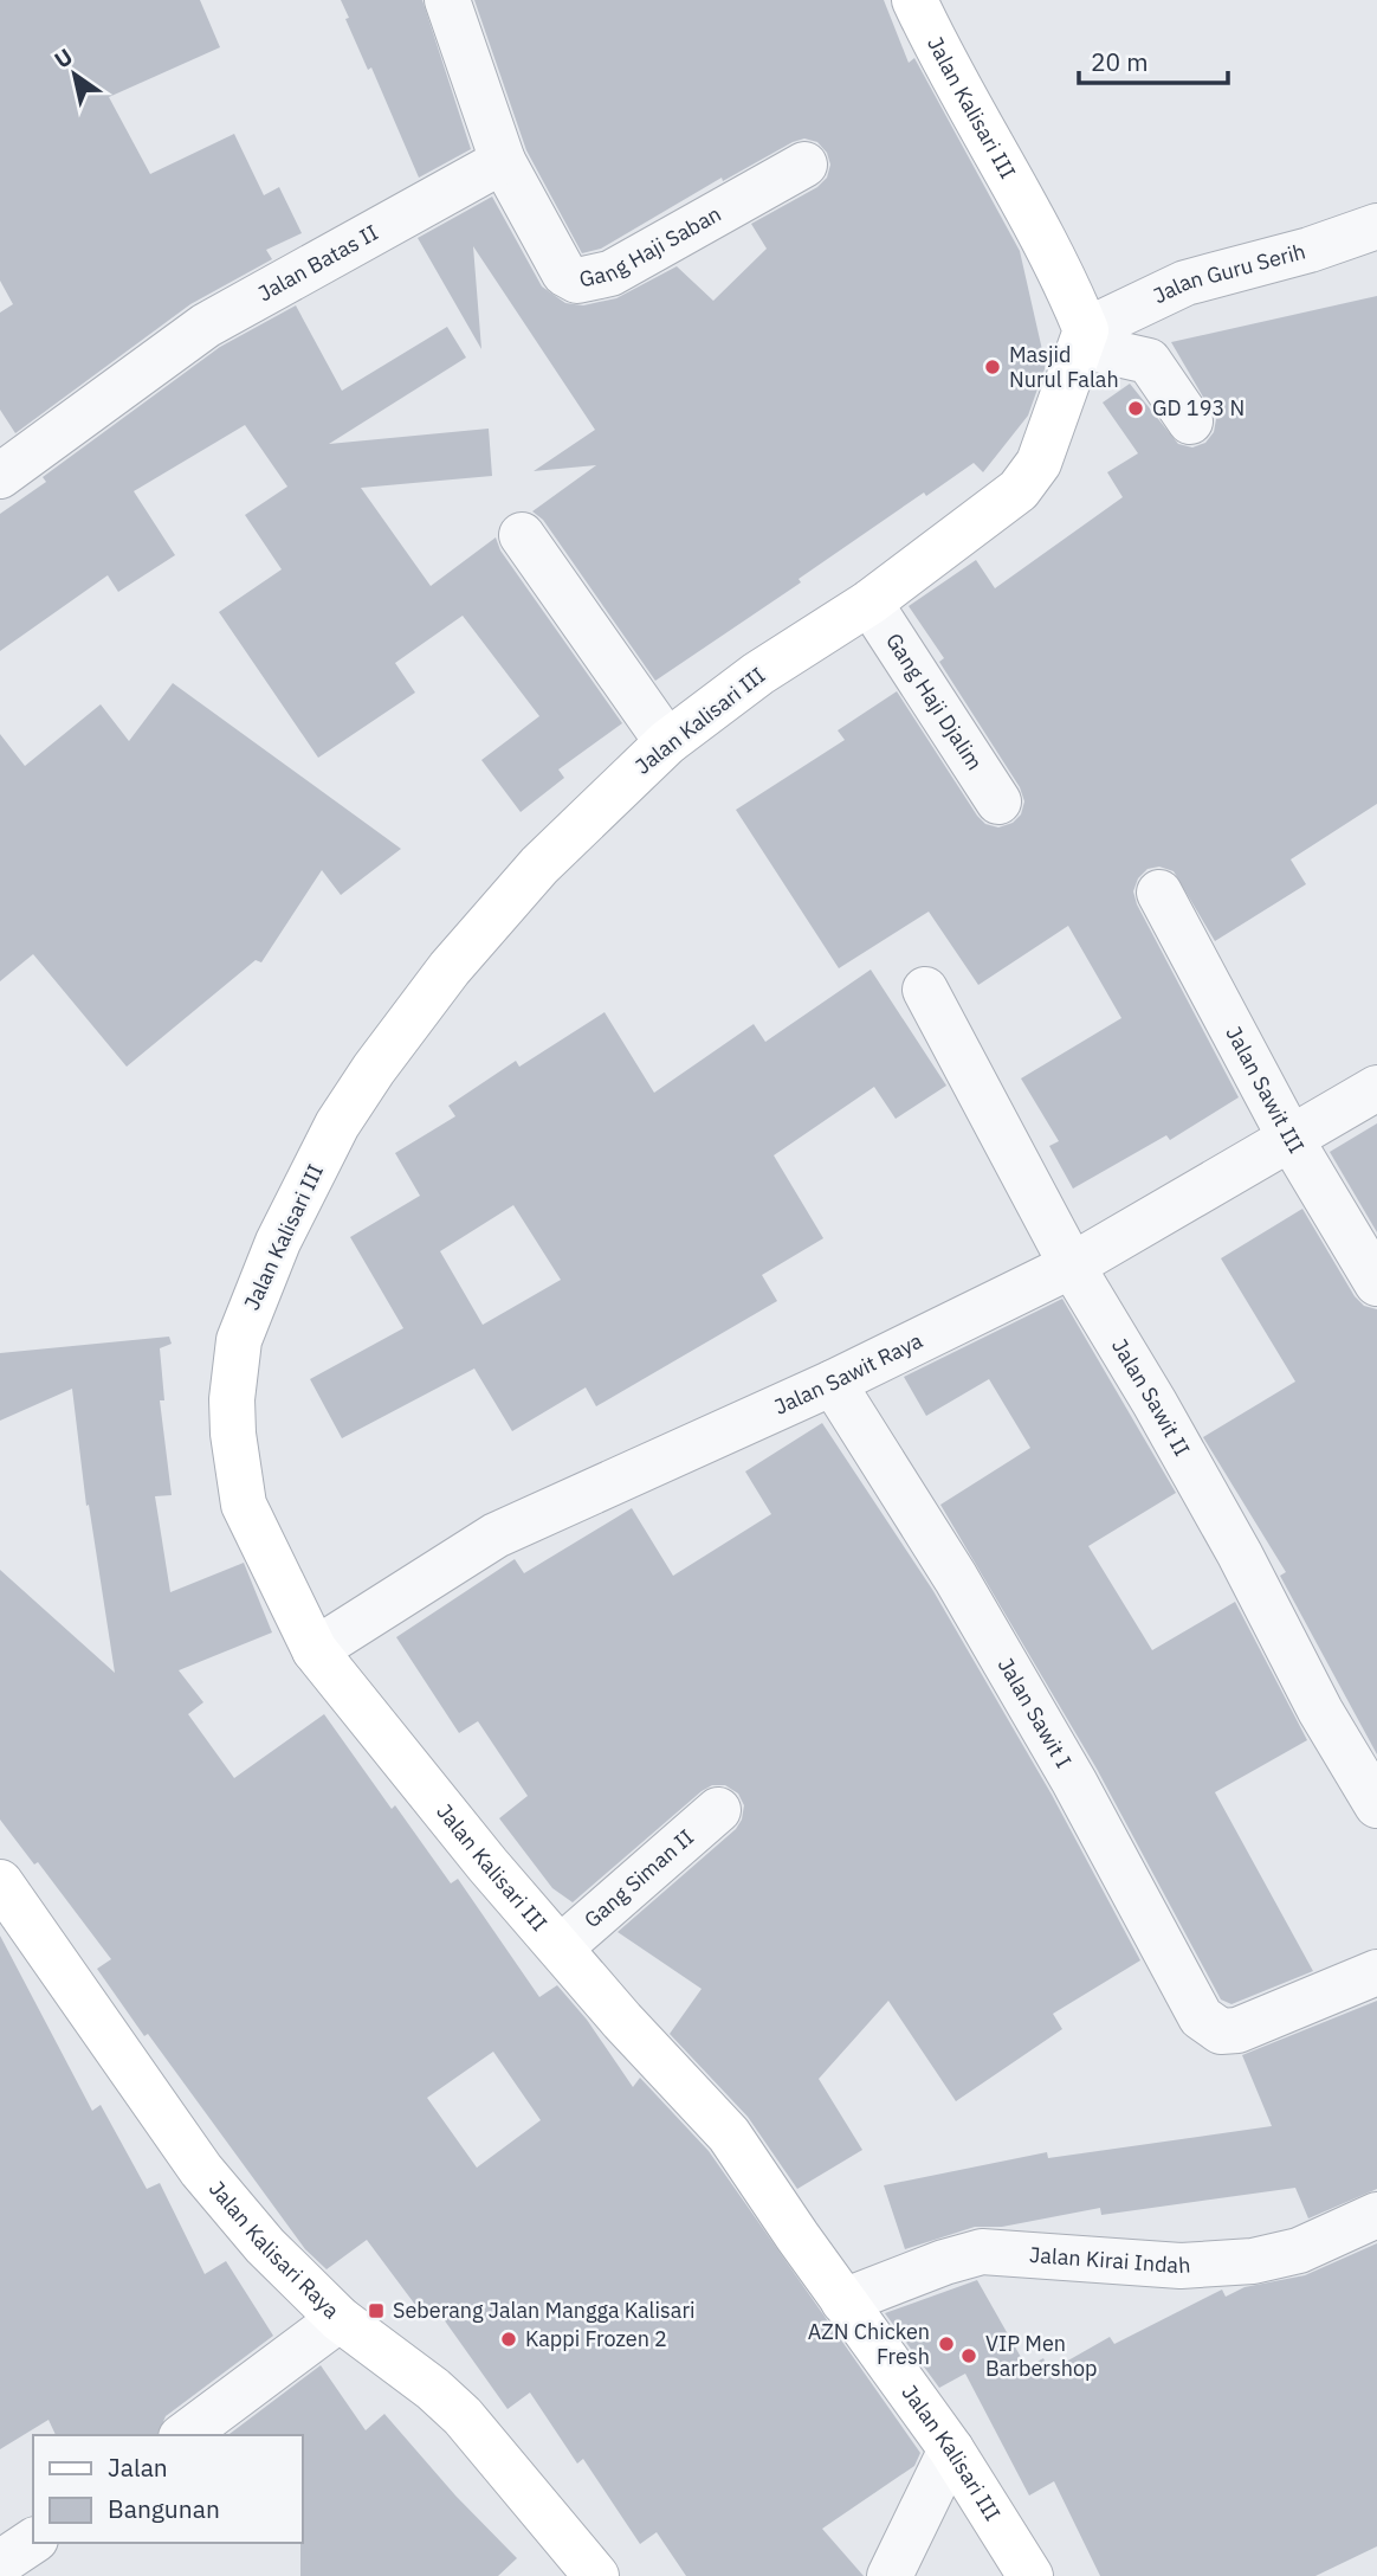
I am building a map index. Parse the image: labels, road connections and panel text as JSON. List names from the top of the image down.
{
  "streets": {
    "street": [
      "Jalan Kalisari III",
      "Gang Haji Saban",
      "Jalan Batas II",
      "Jalan Guru Serih",
      "Gang Haji Djalim",
      "Jalan Sawit III",
      "Jalan Sawit Raya",
      "Jalan Sawit II",
      "Jalan Sawit I",
      "Gang Siman II",
      "Jalan Kalisari Raya",
      "Jalan Kirai Indah"
    ]
  },
  "crossings": [
    ["Jalan Kalisari III", "Jalan Guru Serih"],
    ["Jalan Kalisari III", "Gang Haji Djalim"],
    ["Jalan Kalisari III", "Jalan Sawit Raya"],
    ["Jalan Kalisari III", "Gang Siman II"],
    ["Jalan Kalisari III", "Jalan Kirai Indah"],
    ["Gang Haji Saban", "Jalan Batas II"],
    ["Jalan Sawit III", "Jalan Sawit Raya"],
    ["Jalan Sawit Raya", "Jalan Sawit II"],
    ["Jalan Sawit Raya", "Jalan Sawit I"]
  ],
  "places": {
    "other": [
      "Masjid Nurul Falah",
      "GD 193 N",
      "Kappi Frozen 2",
      "AZN Chicken Fresh",
      "VIP Men Barbershop"
    ],
    "transit": ["Seberang Jalan Mangga Kalisari"]
  },
  "legend": ["Jalan", "Bangunan"],
  "scale_bar": "20 m",
  "north": "top left"
}
